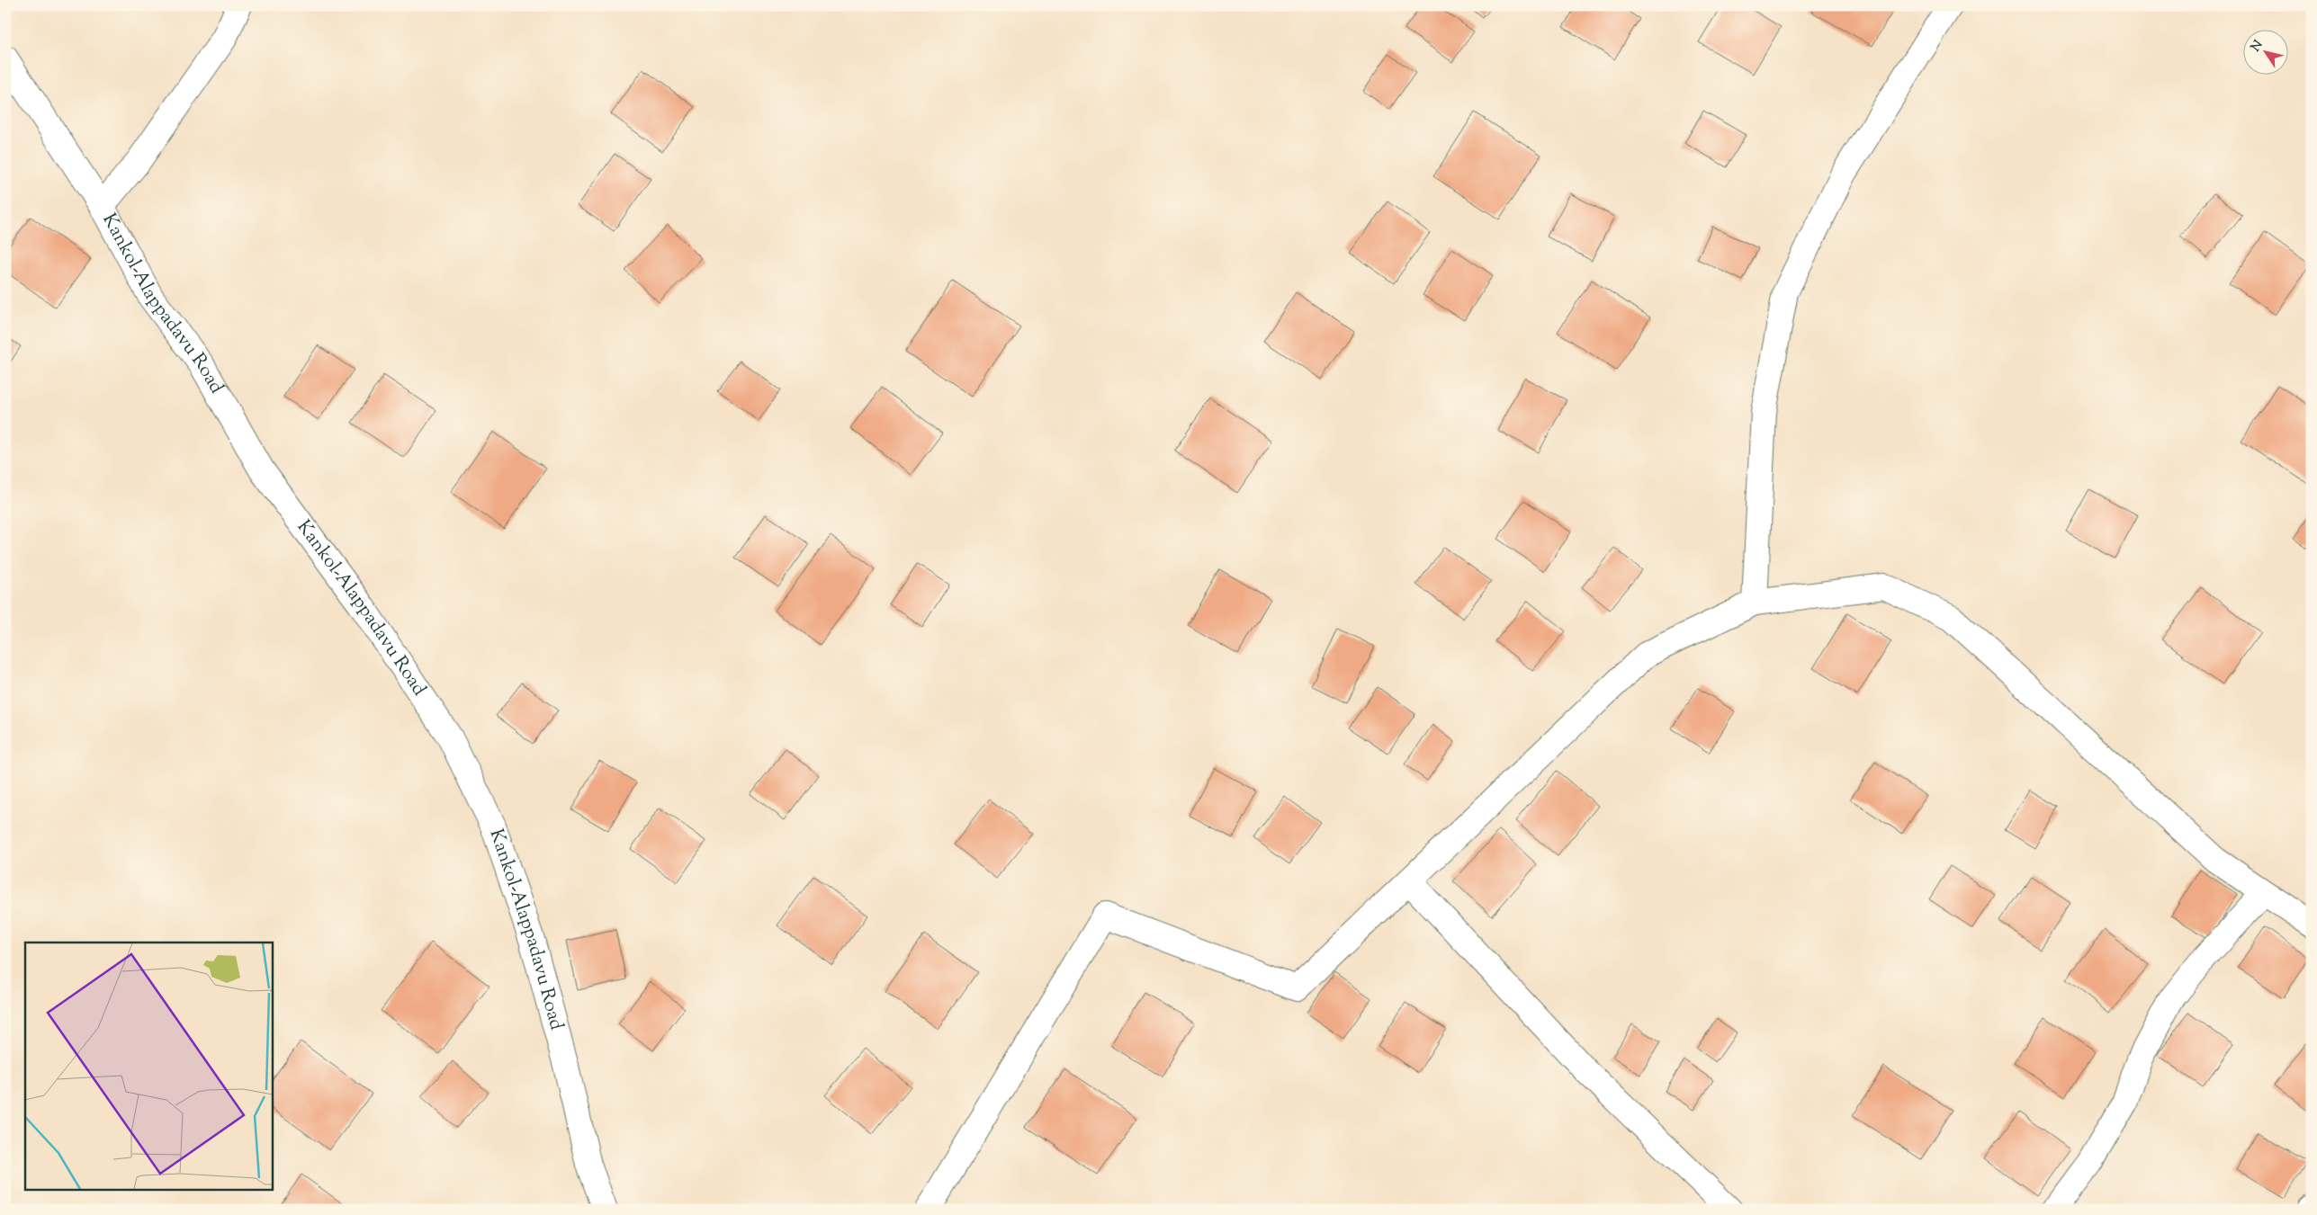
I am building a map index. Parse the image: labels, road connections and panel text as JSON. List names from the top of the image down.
{
  "streets": {
    "street": ["Kankol-Alappadavu Road"]
  },
  "north": "top left"
}
